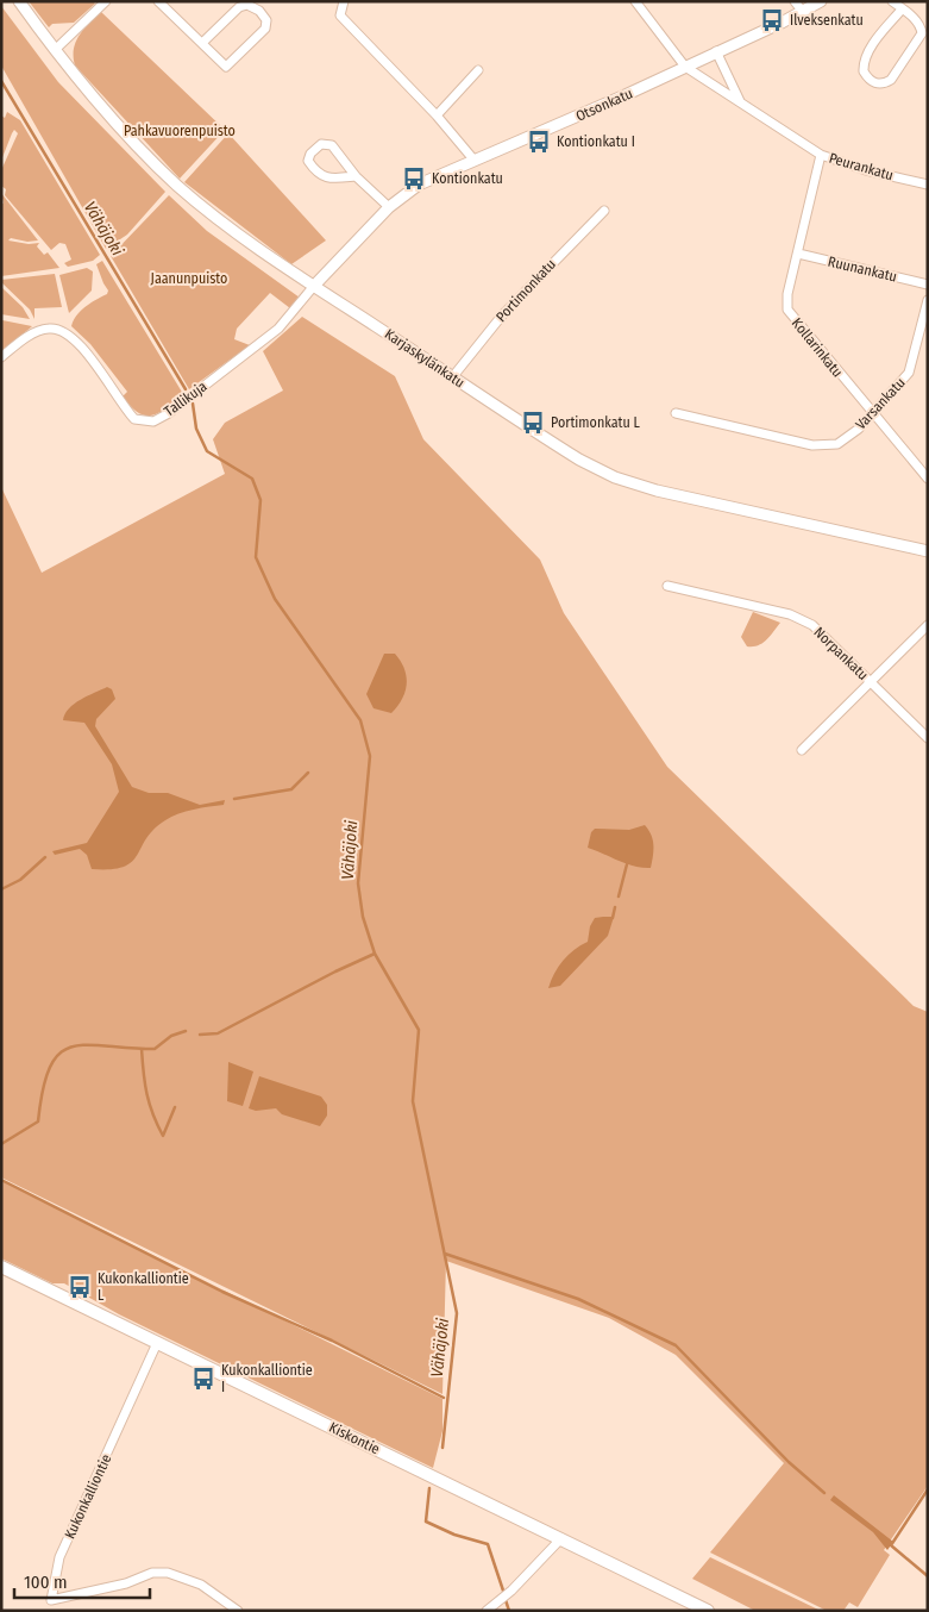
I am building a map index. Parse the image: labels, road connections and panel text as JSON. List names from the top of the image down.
{
  "streets": {
    "main road": ["Kiskontie"],
    "street": [
      "Otsonkatu",
      "Peurankatu",
      "Ruunankatu",
      "Portimonkatu",
      "Kollarinkatu",
      "Karjaskylänkatu",
      "Tallikuja",
      "Varsankatu",
      "Norpankatu",
      "Kukonkalliontie"
    ]
  },
  "crossings": [
    ["Otsonkatu", "Peurankatu"],
    ["Otsonkatu", "Karjaskylänkatu"],
    ["Otsonkatu", "Tallikuja"],
    ["Peurankatu", "Kollarinkatu"],
    ["Ruunankatu", "Kollarinkatu"],
    ["Portimonkatu", "Karjaskylänkatu"],
    ["Kollarinkatu", "Varsankatu"],
    ["Karjaskylänkatu", "Tallikuja"],
    ["Kiskontie", "Kukonkalliontie"]
  ],
  "water": ["Vähäjoki"],
  "parks": ["Pahkavuorenpuisto", "Jaanunpuisto"],
  "places": {
    "bus stop": [
      "Ilveksenkatu",
      "Kontionkatu I",
      "Kontionkatu",
      "Portimonkatu L",
      "Kukonkalliontie L",
      "Kukonkalliontie I"
    ]
  },
  "scale_bar": "100 m"
}
